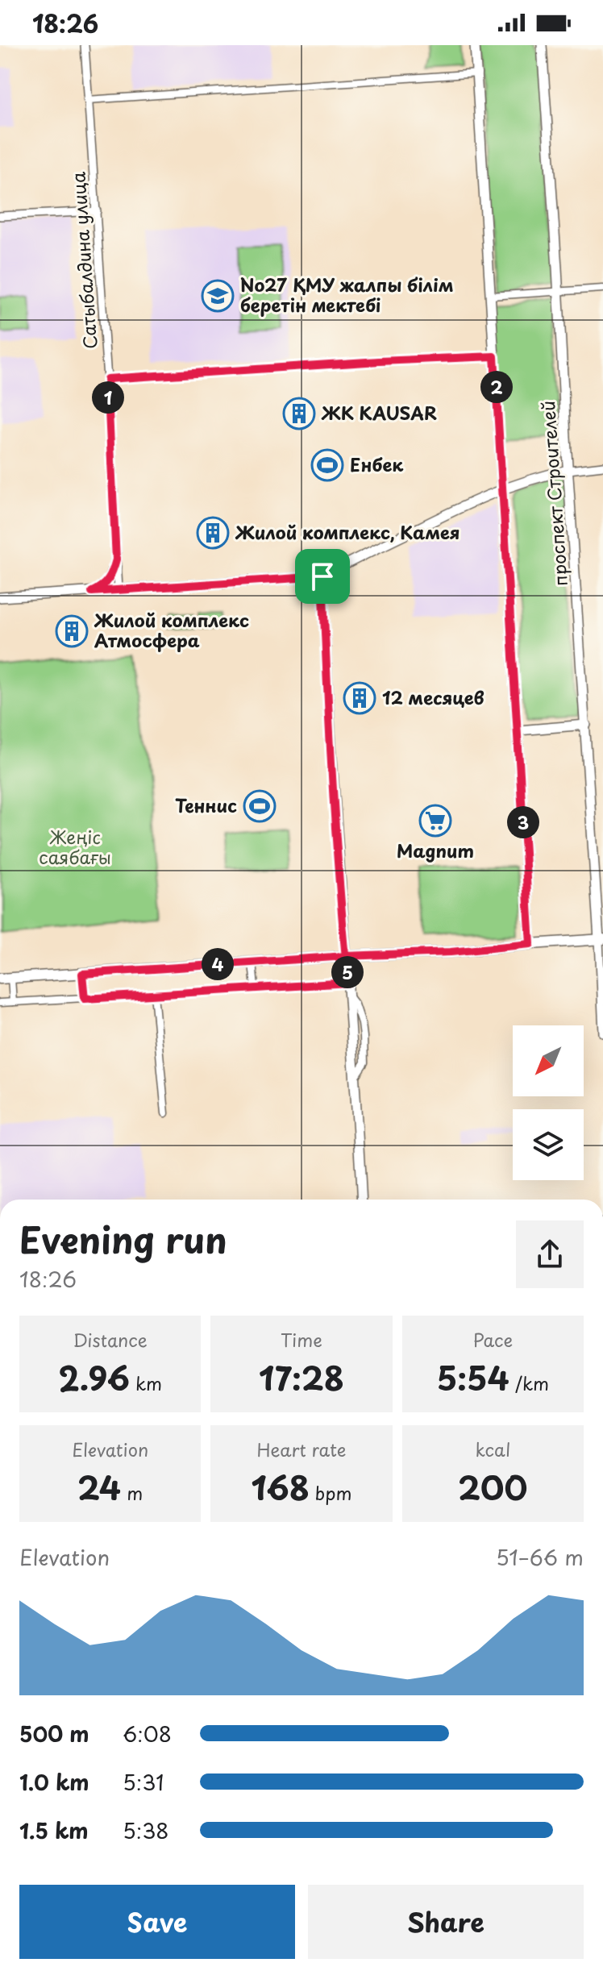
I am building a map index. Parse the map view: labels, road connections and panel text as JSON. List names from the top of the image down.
{
  "streets": {
    "main road": ["проспект Строителей"],
    "street": ["Сатыбалдина улица"]
  },
  "parks": ["Жеңіс саябағы"],
  "places": {
    "school or university": ["No27 ҚМУ жалпы білім беретін мектебі"],
    "building": [
      "ЖК KAUSAR",
      "Жилой комплекс, Камея",
      "Жилой комплекс Атмосфера",
      "12 месяцев"
    ],
    "sports": ["Енбек", "Теннис"],
    "supermarket": ["Magnum"]
  },
  "north": "bottom left",
  "page": {
    "status": "18:26",
    "pins": [
      "2",
      "1",
      "3",
      "4",
      "5"
    ],
    "heading": ["Evening run", "18:26"],
    "stats": [
      ["Distance", "2.96 km"],
      ["Time", "17:28"],
      ["Pace", "5:54 /km"],
      ["Elevation", "24 m"],
      ["Heart rate", "168 bpm"],
      ["kcal", "200"]
    ],
    "chart": ["Elevation", "51–66 m"],
    "list": [
      {
        "name": "500 m",
        "note": "6:08"
      },
      {
        "name": "1.0 km",
        "note": "5:31"
      },
      {
        "name": "1.5 km",
        "note": "5:38"
      }
    ],
    "buttons": ["Save", "Share"]
  }
}
